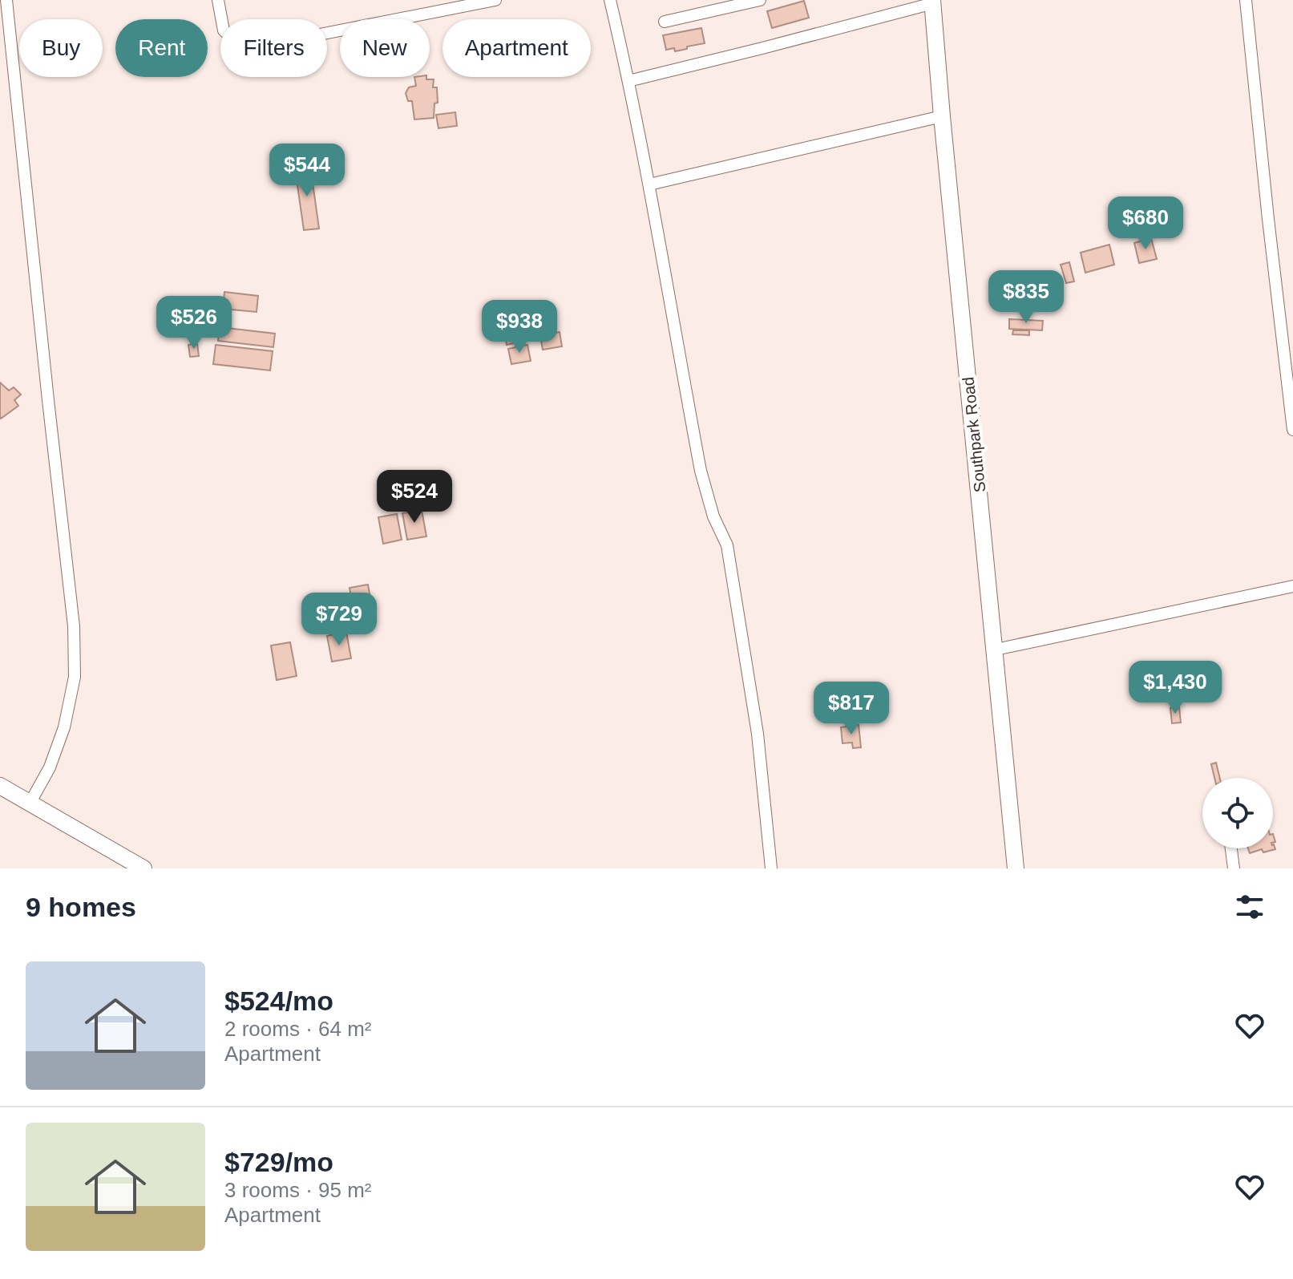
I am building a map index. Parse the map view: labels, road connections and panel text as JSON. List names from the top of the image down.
{
  "streets": {
    "street": ["Southpark Road"]
  },
  "page": {
    "chip": [
      "Buy",
      "Rent",
      "Filters",
      "New",
      "Apartment"
    ],
    "price": [
      "$544",
      "$680",
      "$835",
      "$526",
      "$938",
      "$524",
      "$729",
      "$1,430",
      "$817"
    ],
    "heading": "9 homes",
    "list": [
      {
        "name": "$524/mo",
        "note": "2 rooms · 64 m² · Apartment"
      },
      {
        "name": "$729/mo",
        "note": "3 rooms · 95 m² · Apartment"
      }
    ]
  }
}
